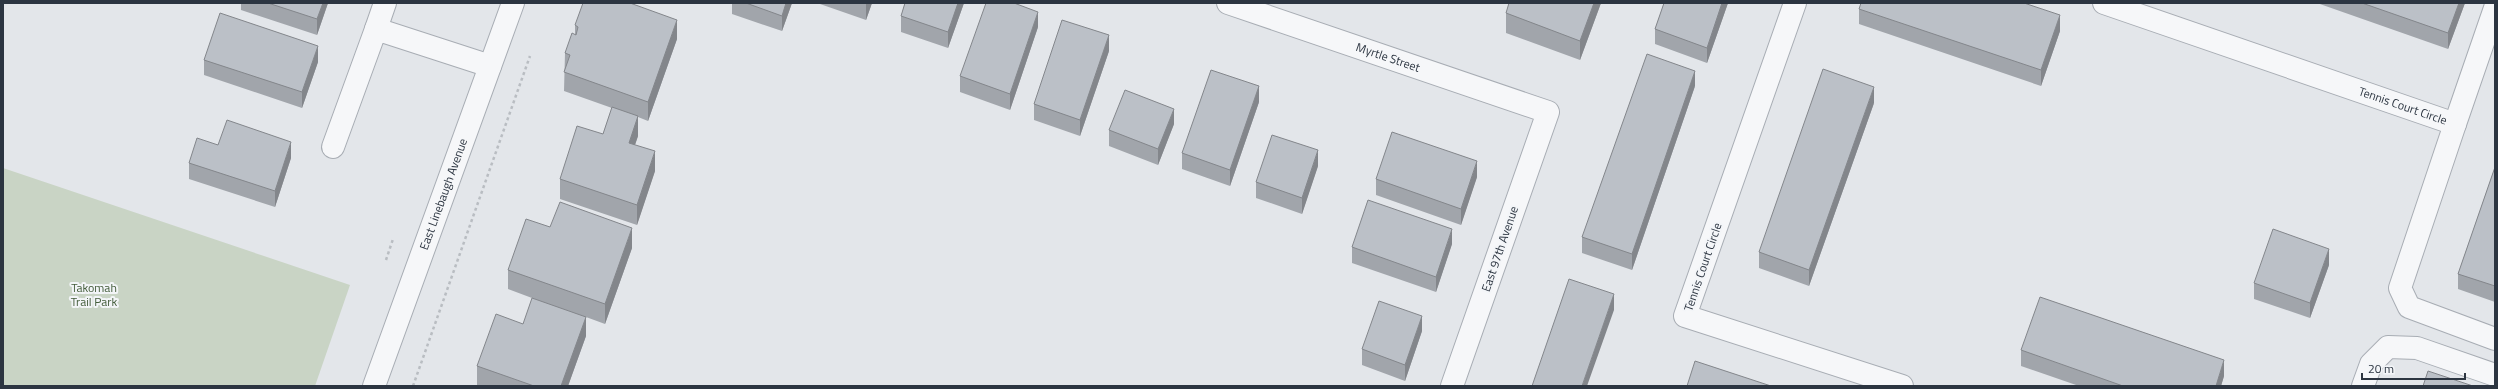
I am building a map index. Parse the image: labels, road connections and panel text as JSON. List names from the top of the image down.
{
  "streets": {
    "street": [
      "Myrtle Street",
      "Tennis Court Circle",
      "East Linebaugh Avenue",
      "East 97th Avenue"
    ]
  },
  "crossings": [
    ["Myrtle Street", "East 97th Avenue"]
  ],
  "parks": ["Takomah Trail Park"],
  "scale_bar": "20 m"
}
